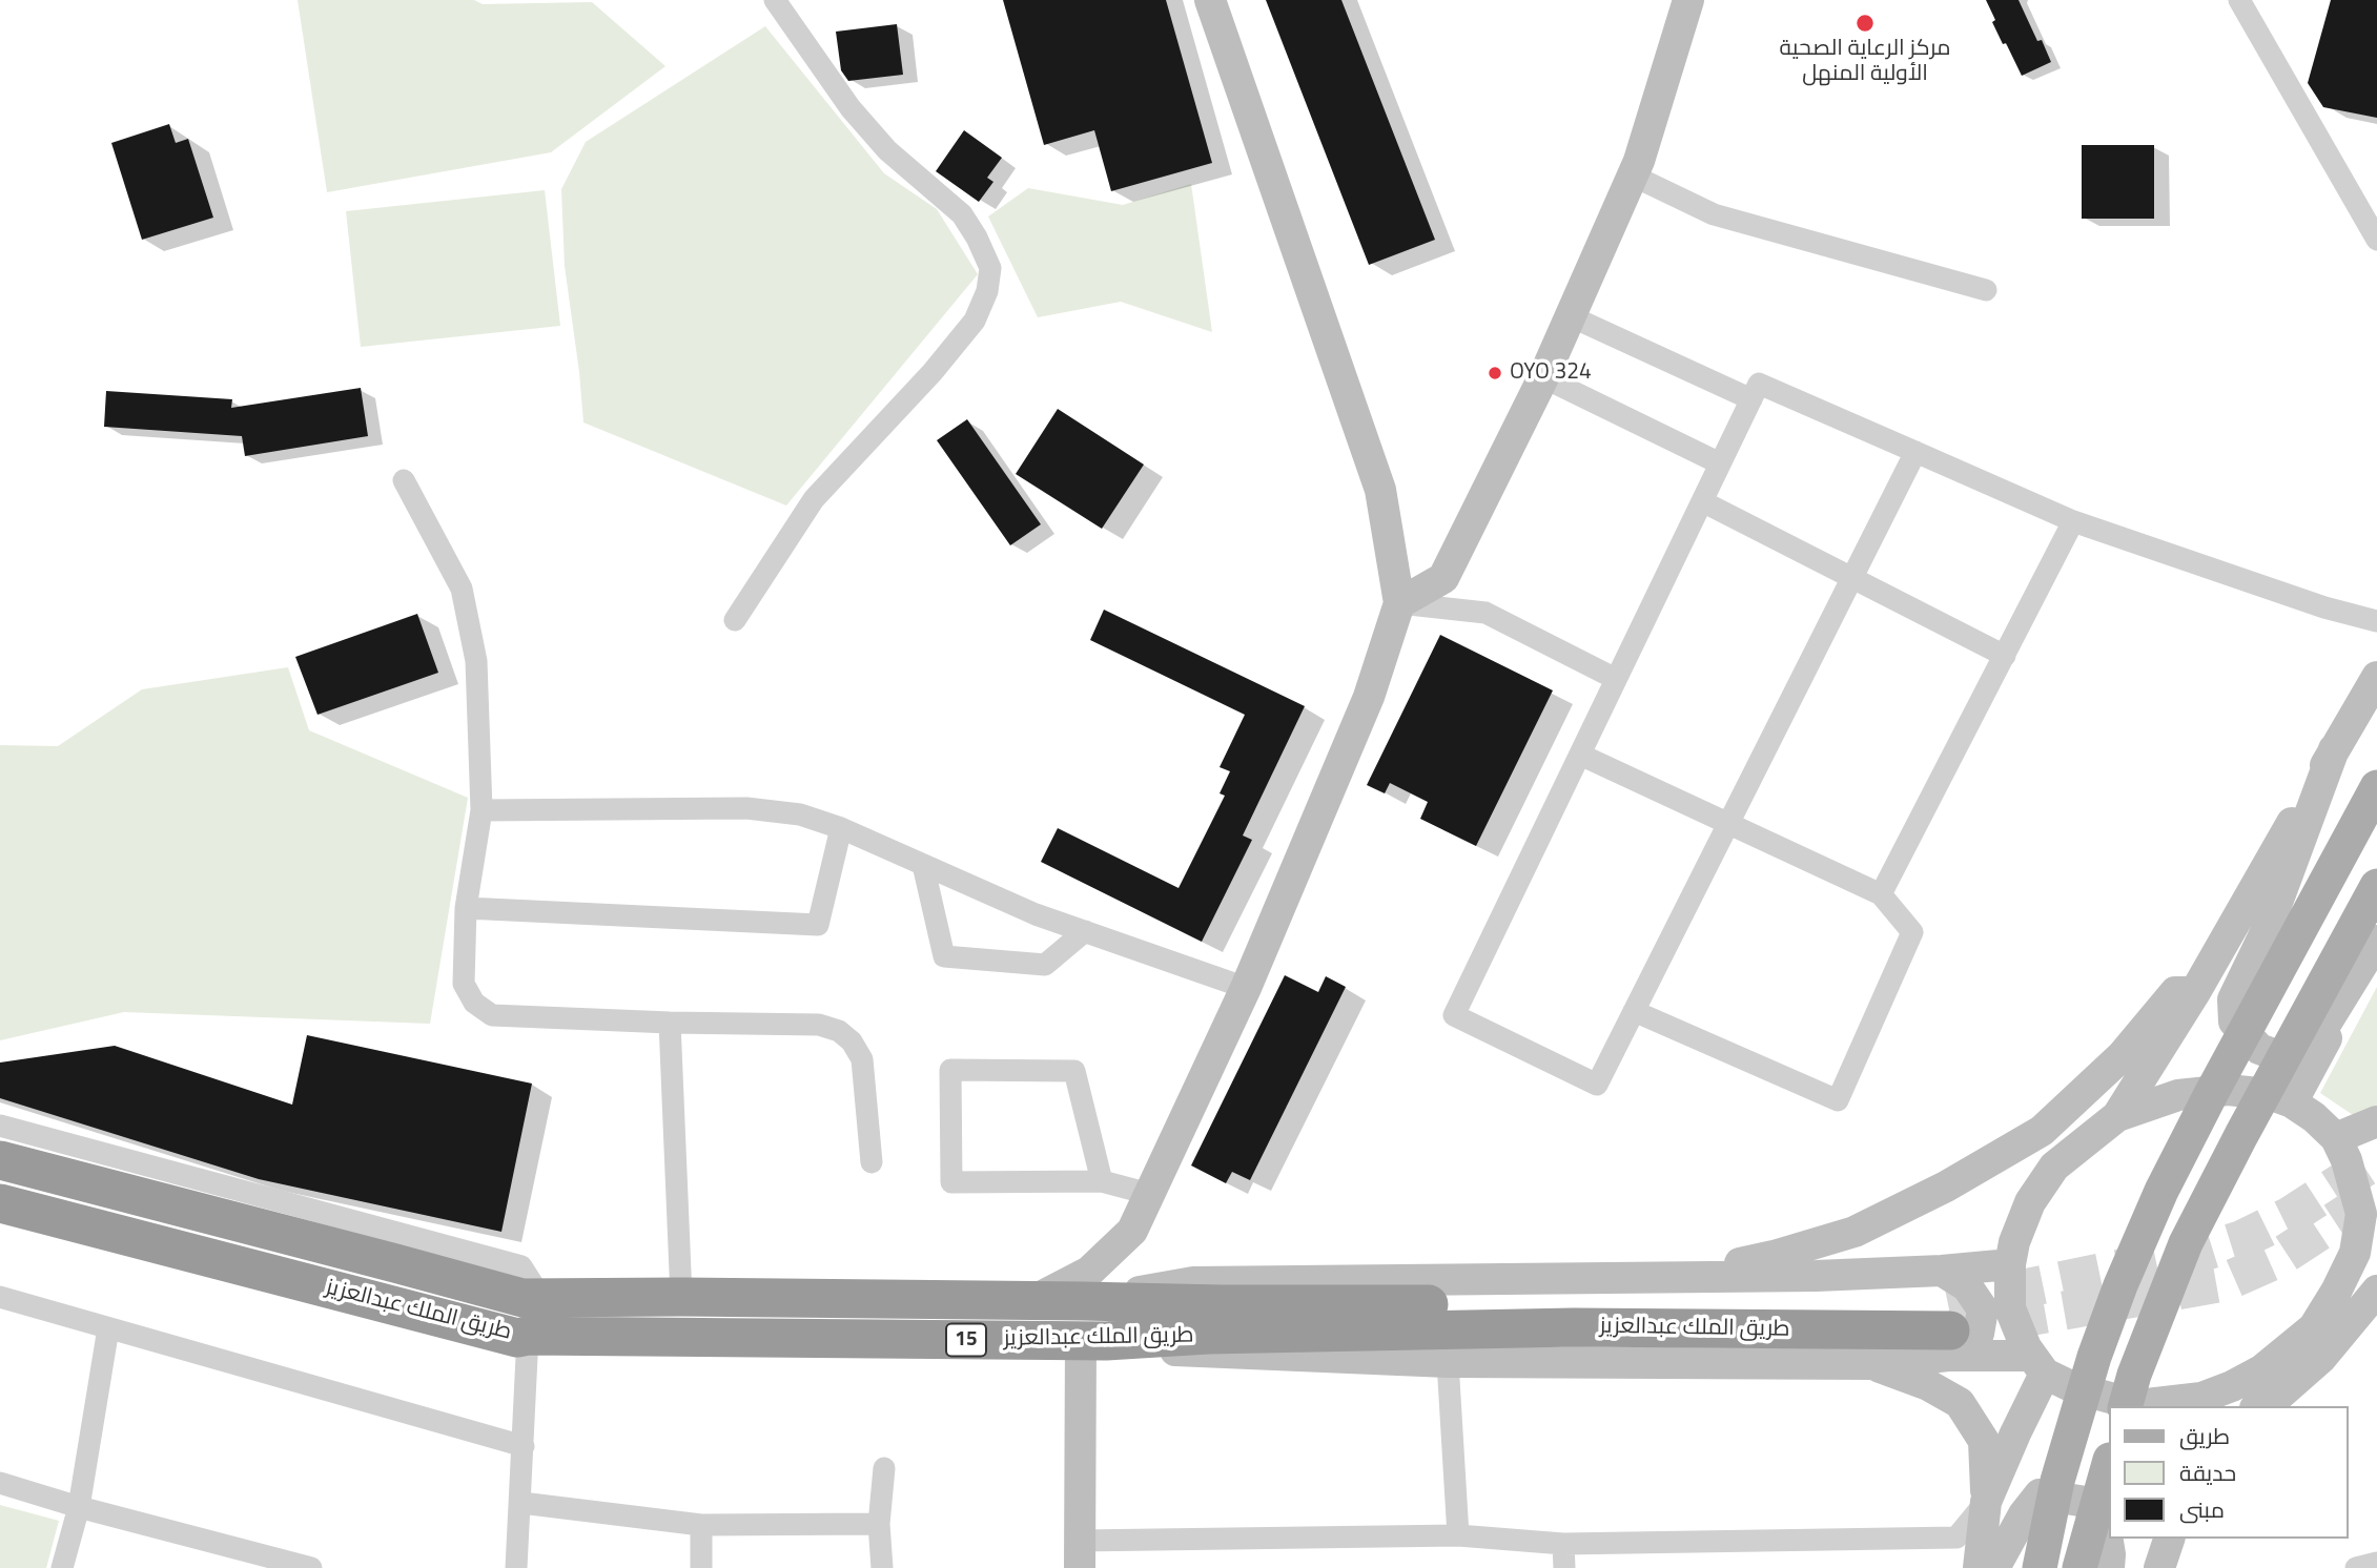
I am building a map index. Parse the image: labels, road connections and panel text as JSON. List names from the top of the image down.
{
  "streets": {
    "highway": ["طريق الملك عبدالعزيز", "15"]
  },
  "places": ["مركز الرعاية الصحية الأولية المنهل", "OYO 324"],
  "legend": ["طريق", "حديقة", "مبنى"]
}
